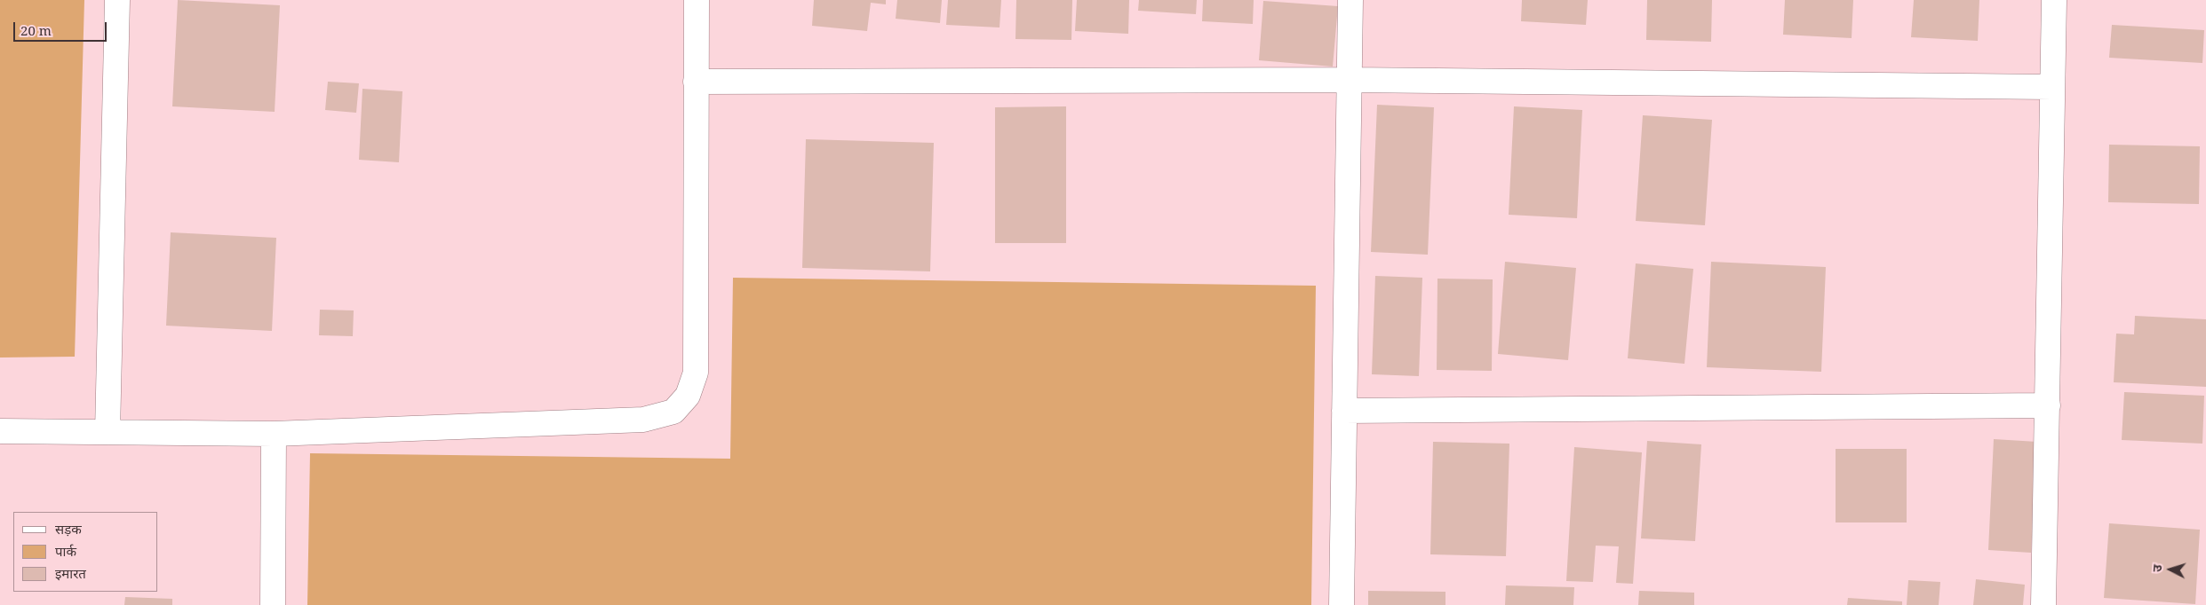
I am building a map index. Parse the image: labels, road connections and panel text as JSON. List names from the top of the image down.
{
  "legend": ["सड़क", "पार्क", "इमारत"],
  "scale_bar": "20 m",
  "north": "left"
}
